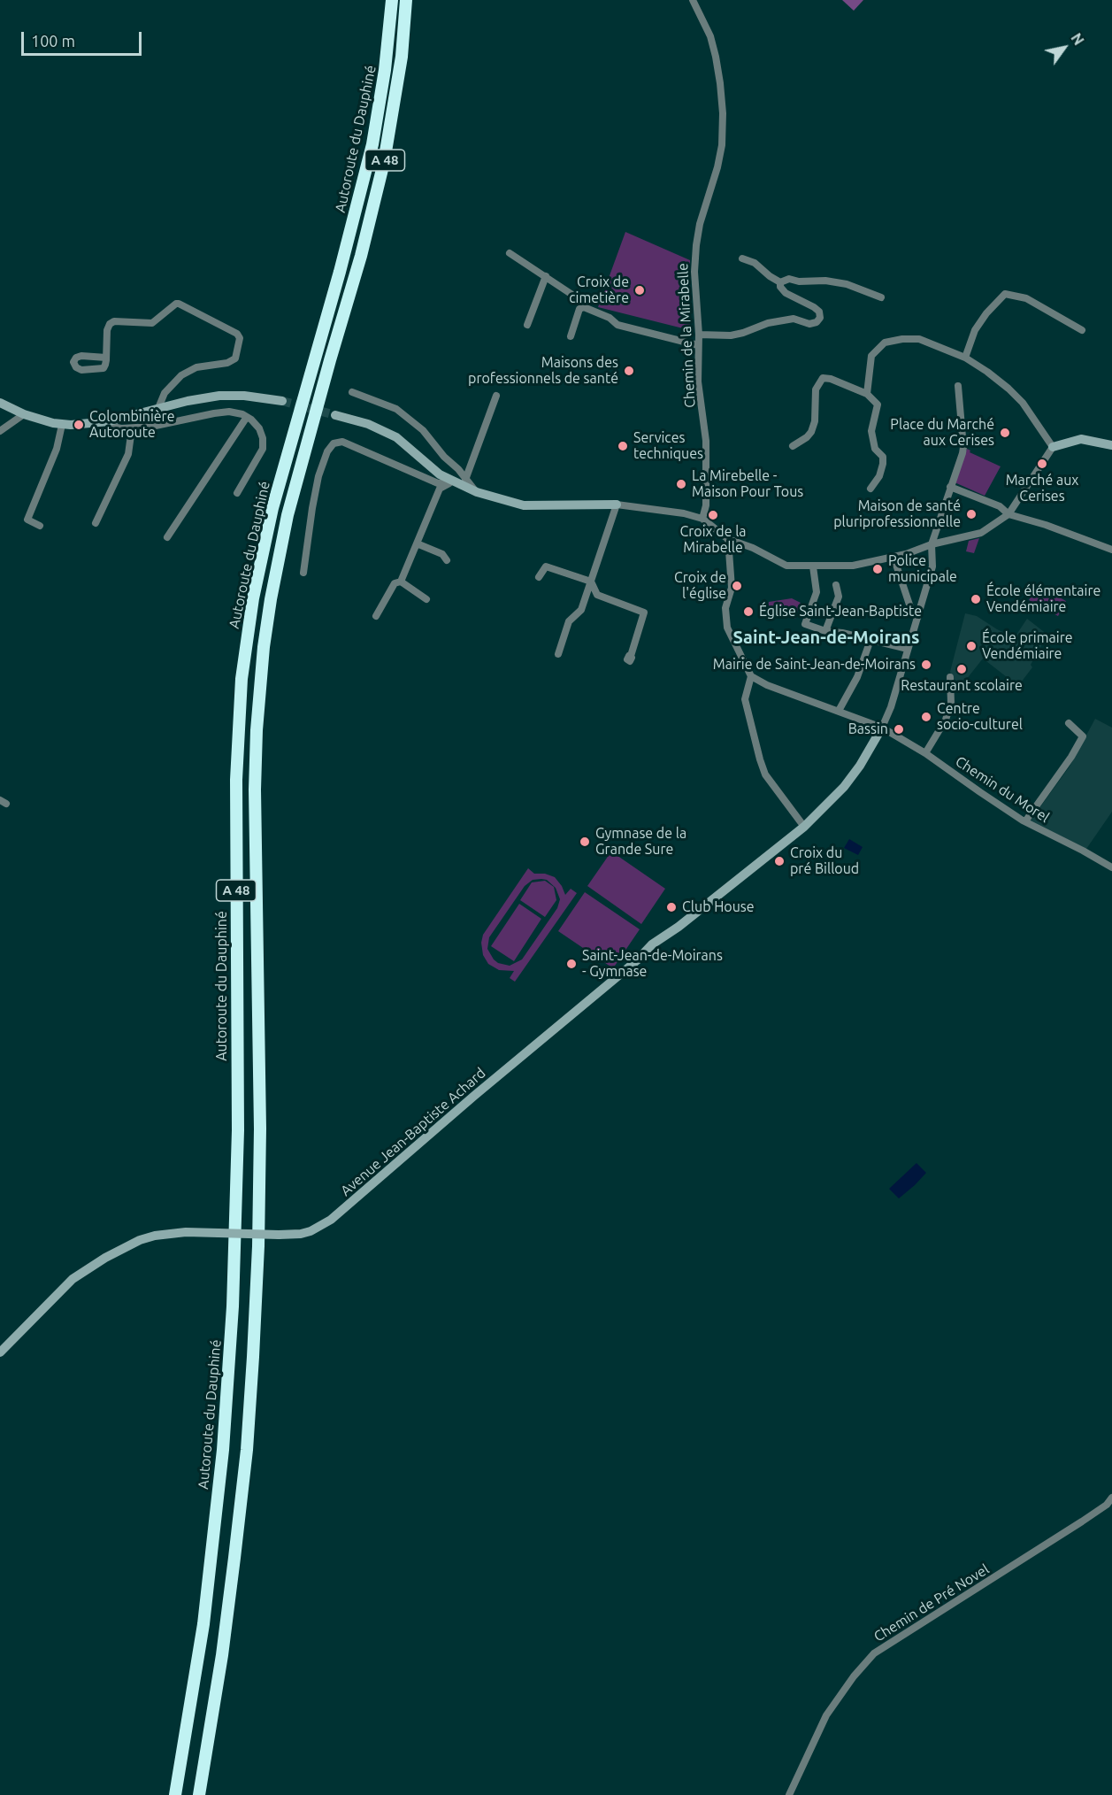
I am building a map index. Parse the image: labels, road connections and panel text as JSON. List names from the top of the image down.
{
  "streets": {
    "highway": ["Autoroute du Dauphiné", "A 48"],
    "street": [
      "Chemin de la Mirabelle",
      "Chemin du Morel",
      "Avenue Jean-Baptiste Achard",
      "Chemin de Pré Novel"
    ]
  },
  "crossings": [
    ["Chemin du Morel", "Avenue Jean-Baptiste Achard"]
  ],
  "districts": ["Saint-Jean-de-Moirans"],
  "places": [
    "Croix de cimetière",
    "Maisons des professionnels de santé",
    "Colombinière Autoroute",
    "Place du Marché aux Cerises",
    "Services techniques",
    "Marché aux Cerises",
    "La Mirebelle - Maison Pour Tous",
    "Maison de santé pluriprofessionnelle",
    "Croix de la Mirabelle",
    "Police municipale",
    "Croix de l'église",
    "École élémentaire Vendémiaire",
    "Église Saint-Jean-Baptiste",
    "École primaire Vendémiaire",
    "Mairie de Saint-Jean-de-Moirans",
    "Restaurant scolaire",
    "Centre socio-culturel",
    "Bassin",
    "Gymnase de la Grande Sure",
    "Croix du pré Billoud",
    "Club House",
    "Saint-Jean-de-Moirans - Gymnase"
  ],
  "scale_bar": "100 m",
  "north": "top right"
}
